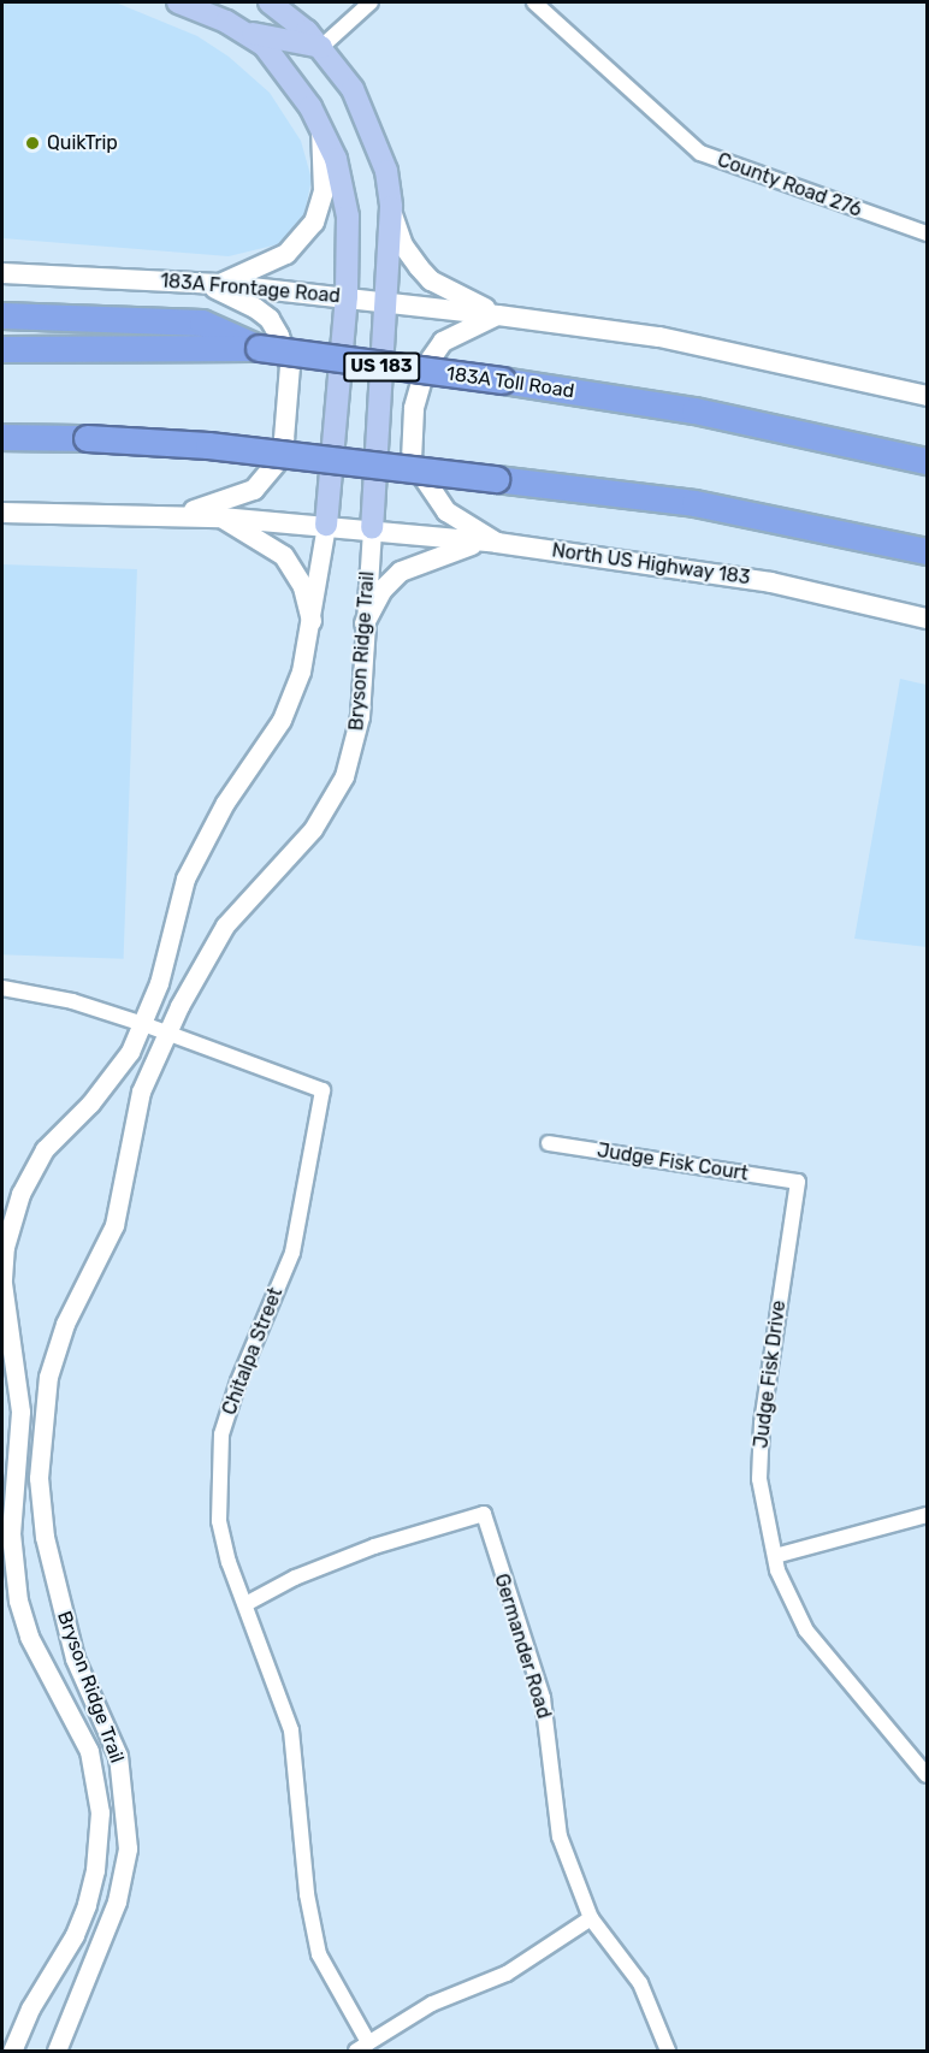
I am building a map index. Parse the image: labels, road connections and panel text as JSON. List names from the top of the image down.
{
  "streets": {
    "highway": ["183A Toll Road"],
    "main road": ["183A Frontage Road", "US 183", "North US Highway 183"],
    "street": [
      "County Road 276",
      "Bryson Ridge Trail",
      "Judge Fisk Court",
      "Chitalpa Street",
      "Judge Fisk Drive",
      "Germander Road"
    ]
  },
  "crossings": [
    ["183A Frontage Road", "US 183"],
    ["US 183", "North US Highway 183"],
    ["US 183", "Bryson Ridge Trail"],
    ["North US Highway 183", "Bryson Ridge Trail"],
    ["Bryson Ridge Trail", "Chitalpa Street"],
    ["Judge Fisk Court", "Judge Fisk Drive"],
    ["Chitalpa Street", "Germander Road"]
  ],
  "places": ["QuikTrip"]
}
